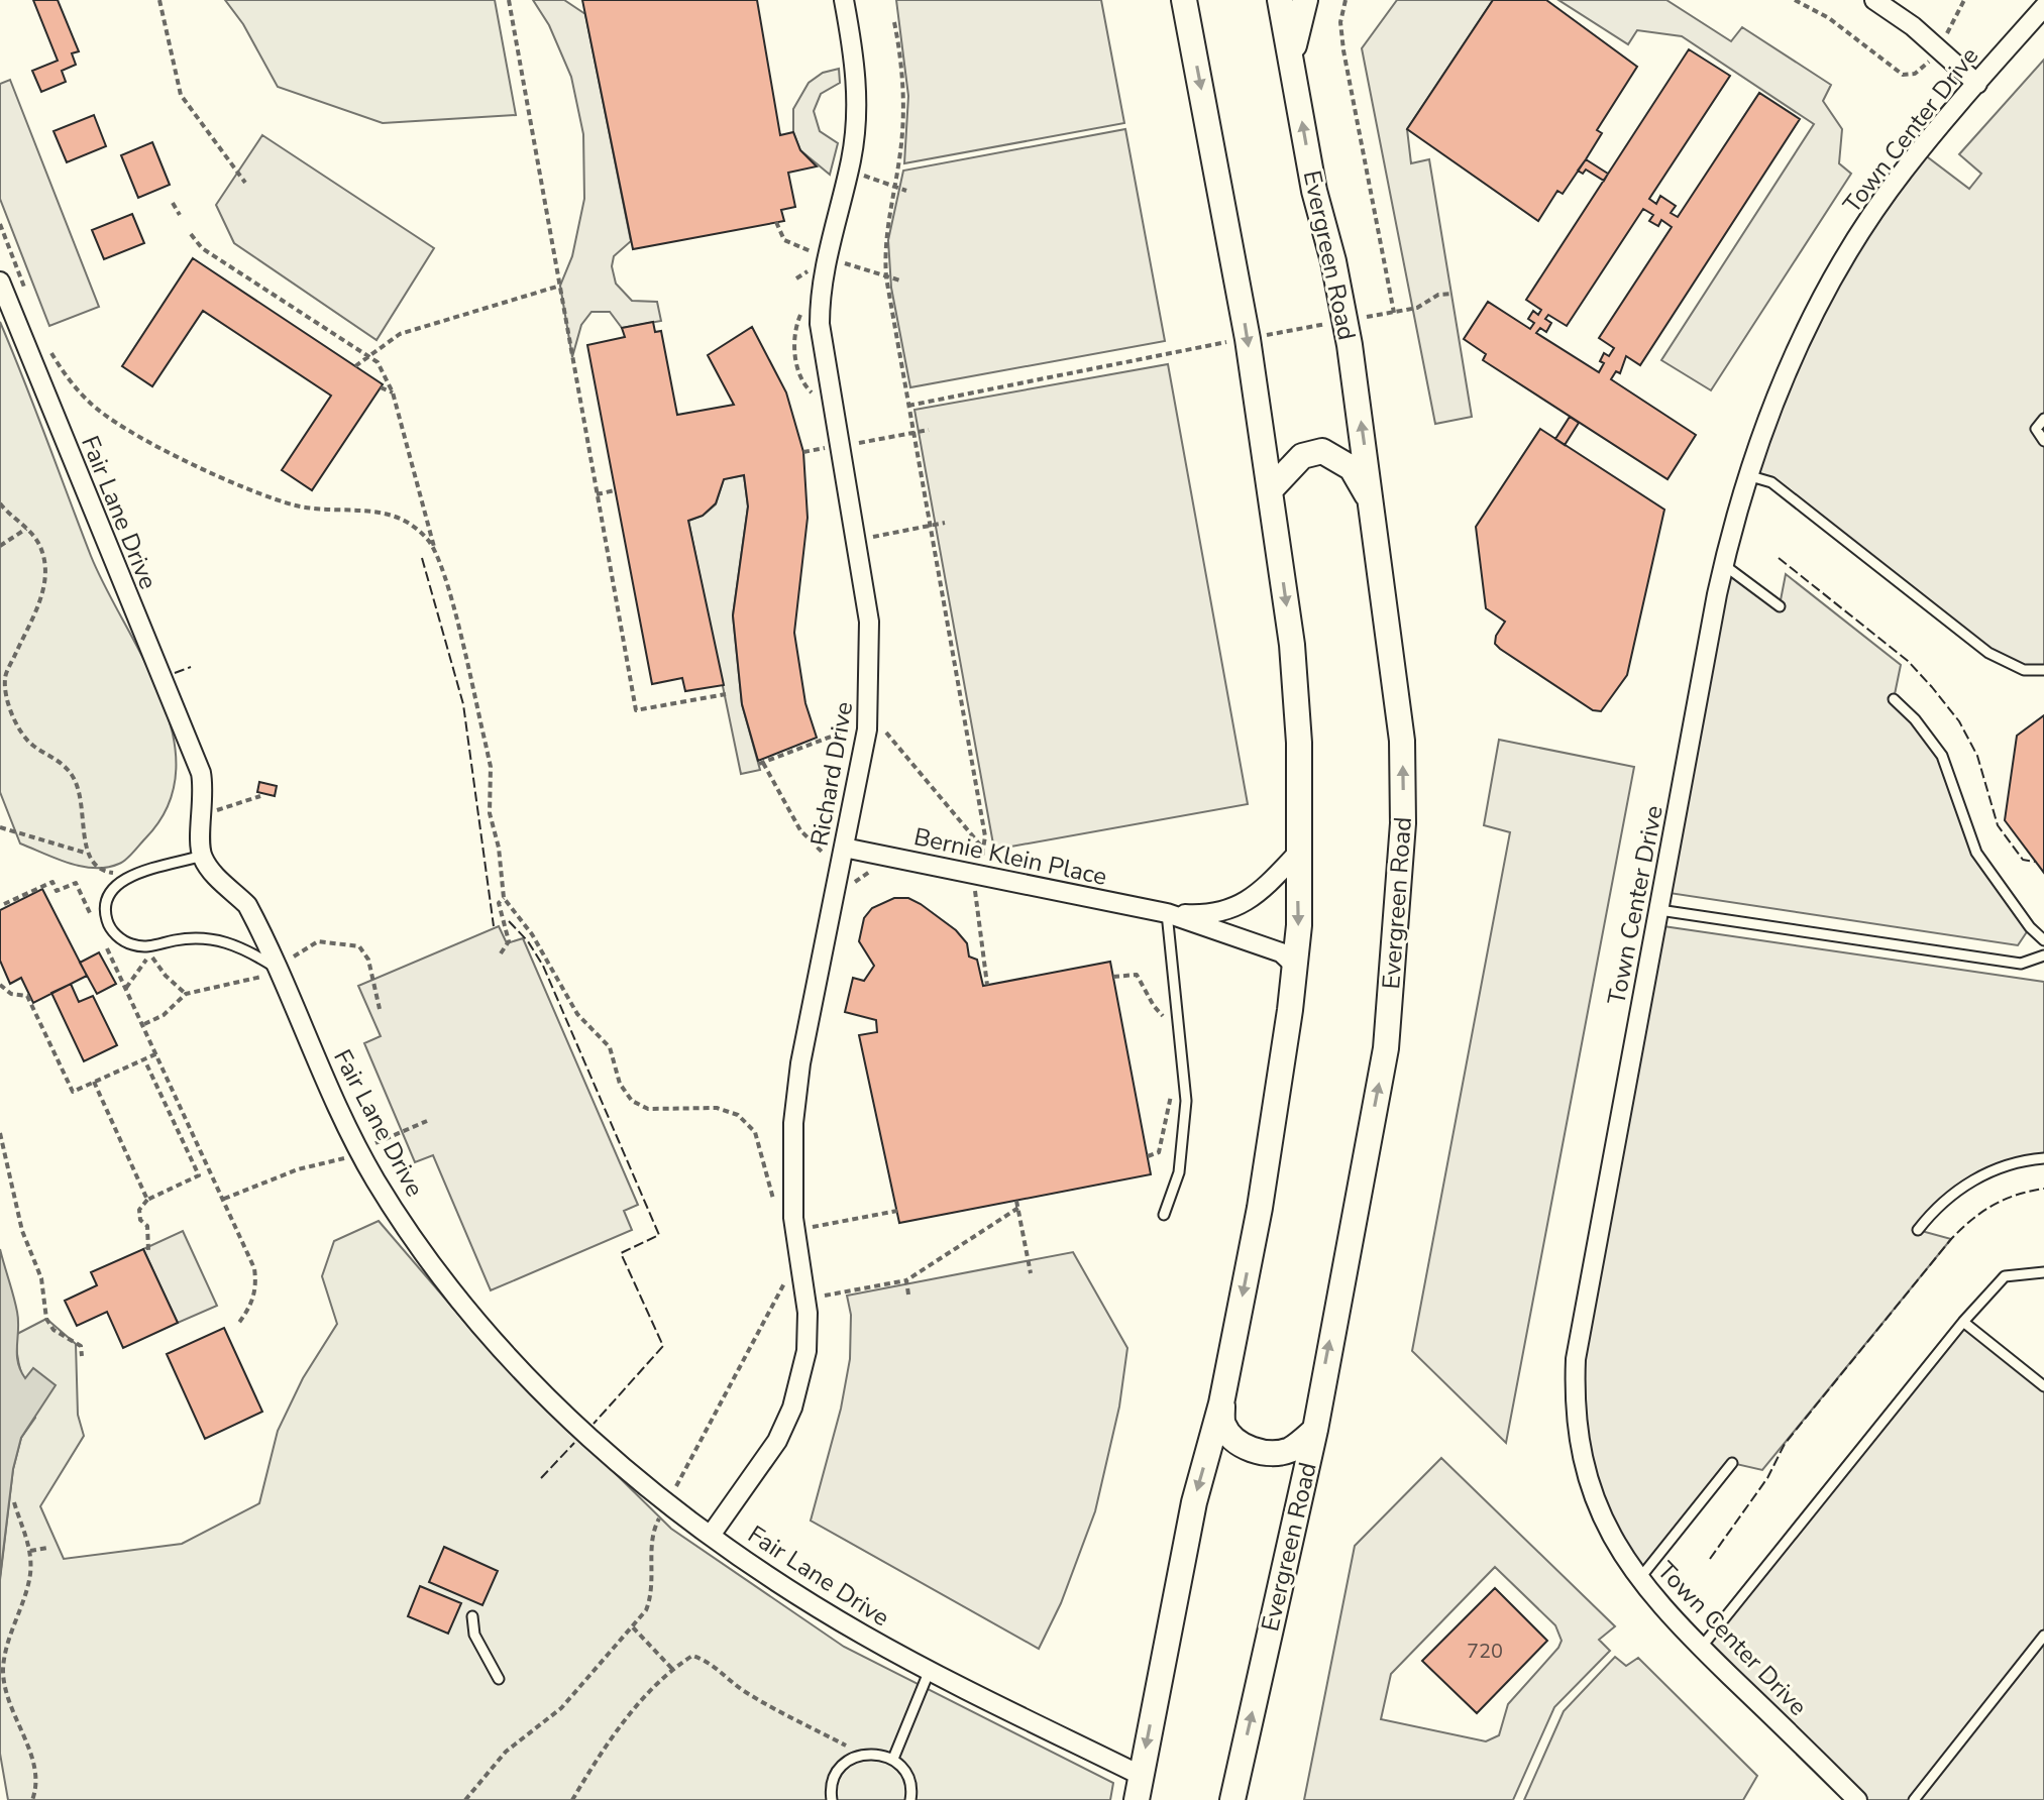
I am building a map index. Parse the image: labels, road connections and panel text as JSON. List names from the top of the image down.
{
  "streets": {
    "street": [
      "Town Center Drive",
      "Evergreen Road",
      "Fair Lane Drive",
      "Richard Drive",
      "Bernie Klein Place"
    ]
  },
  "crossings": [
    ["Fair Lane Drive", "Richard Drive"],
    ["Richard Drive", "Bernie Klein Place"]
  ],
  "house_numbers": ["720"]
}
